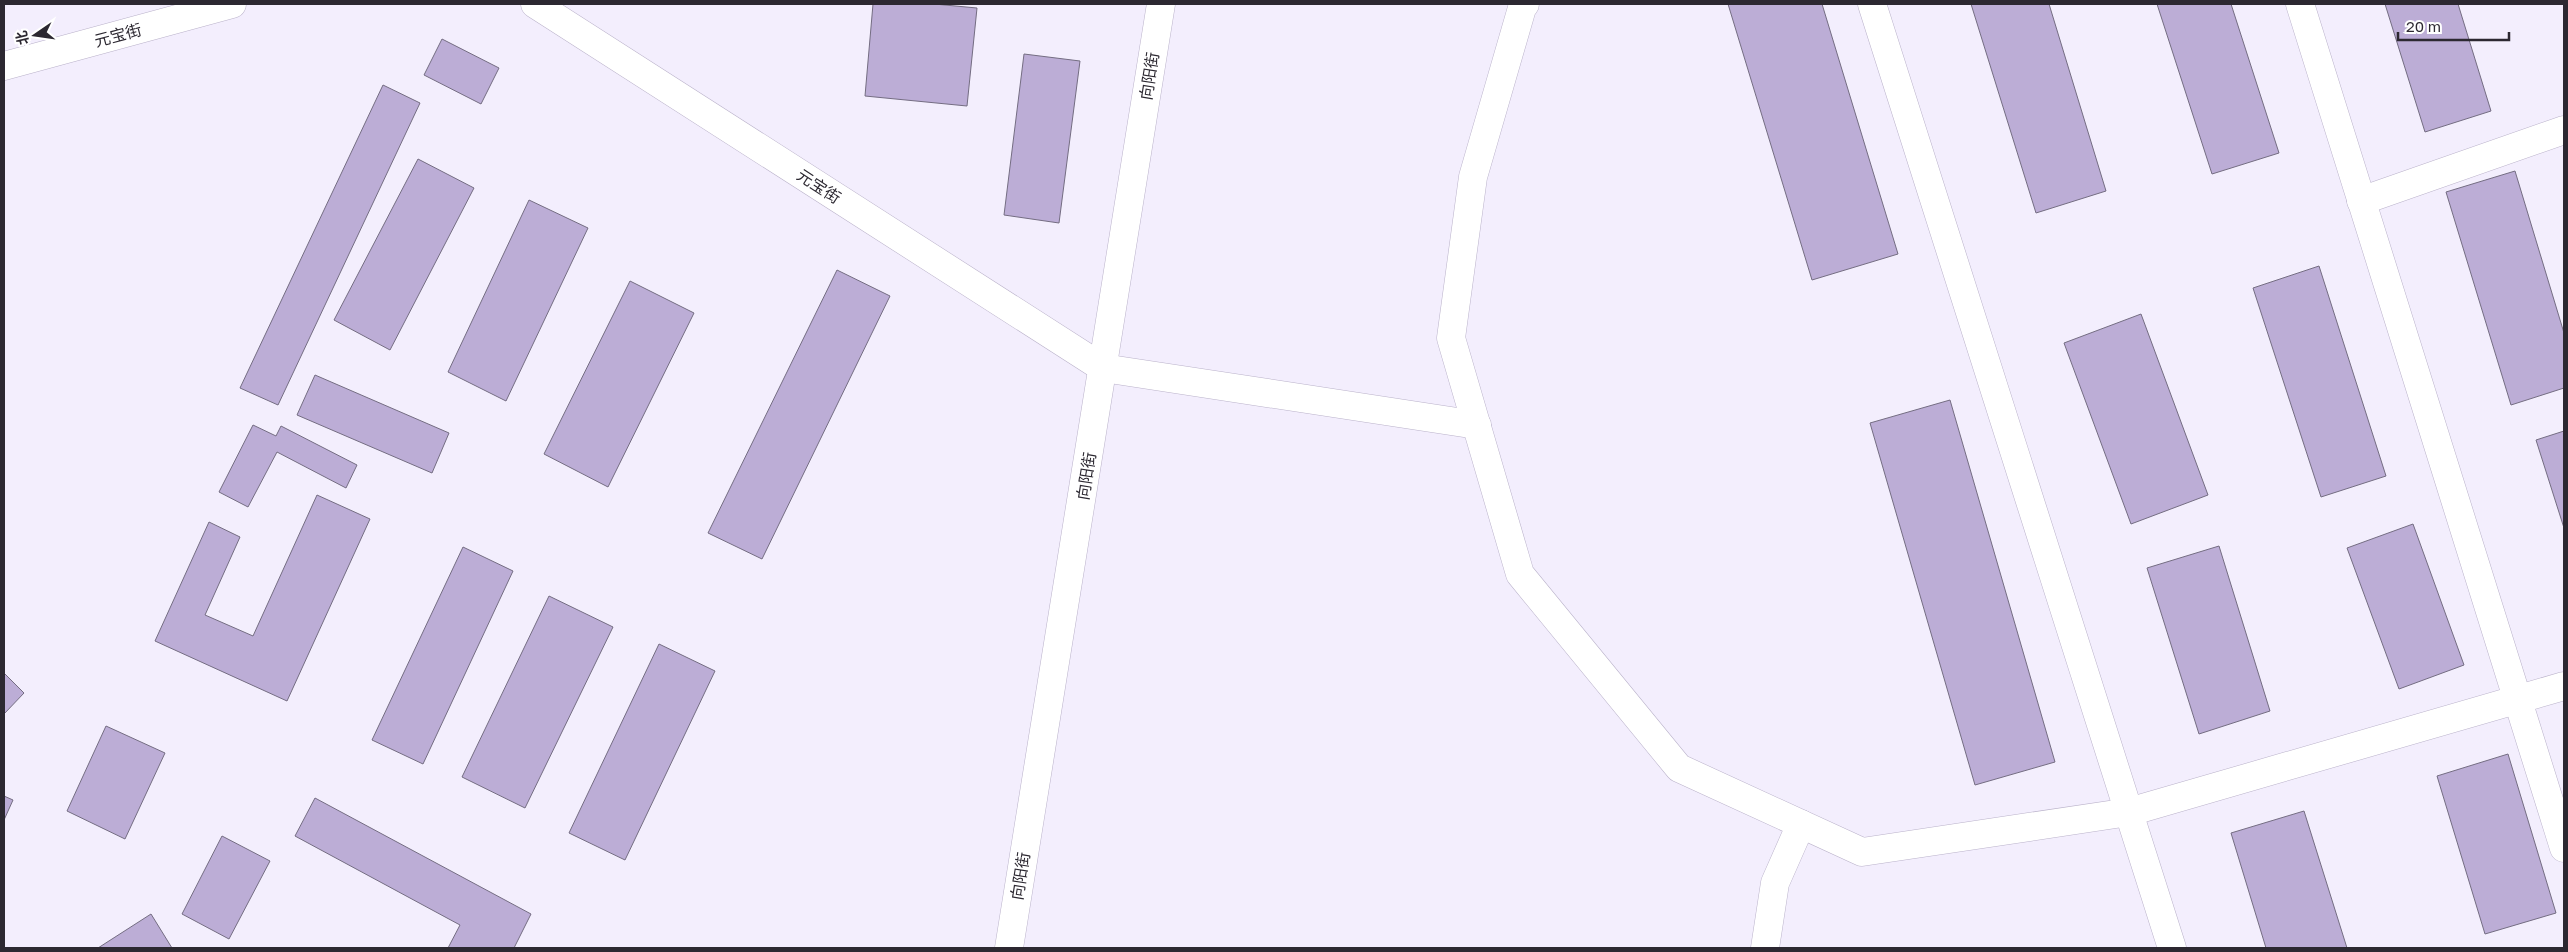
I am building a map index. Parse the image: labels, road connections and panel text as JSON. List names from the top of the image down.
{
  "streets": {
    "street": ["元宝街", "向阳街"]
  },
  "crossings": [
    ["元宝街", "向阳街"]
  ],
  "scale_bar": "20 m",
  "north": "left"
}
